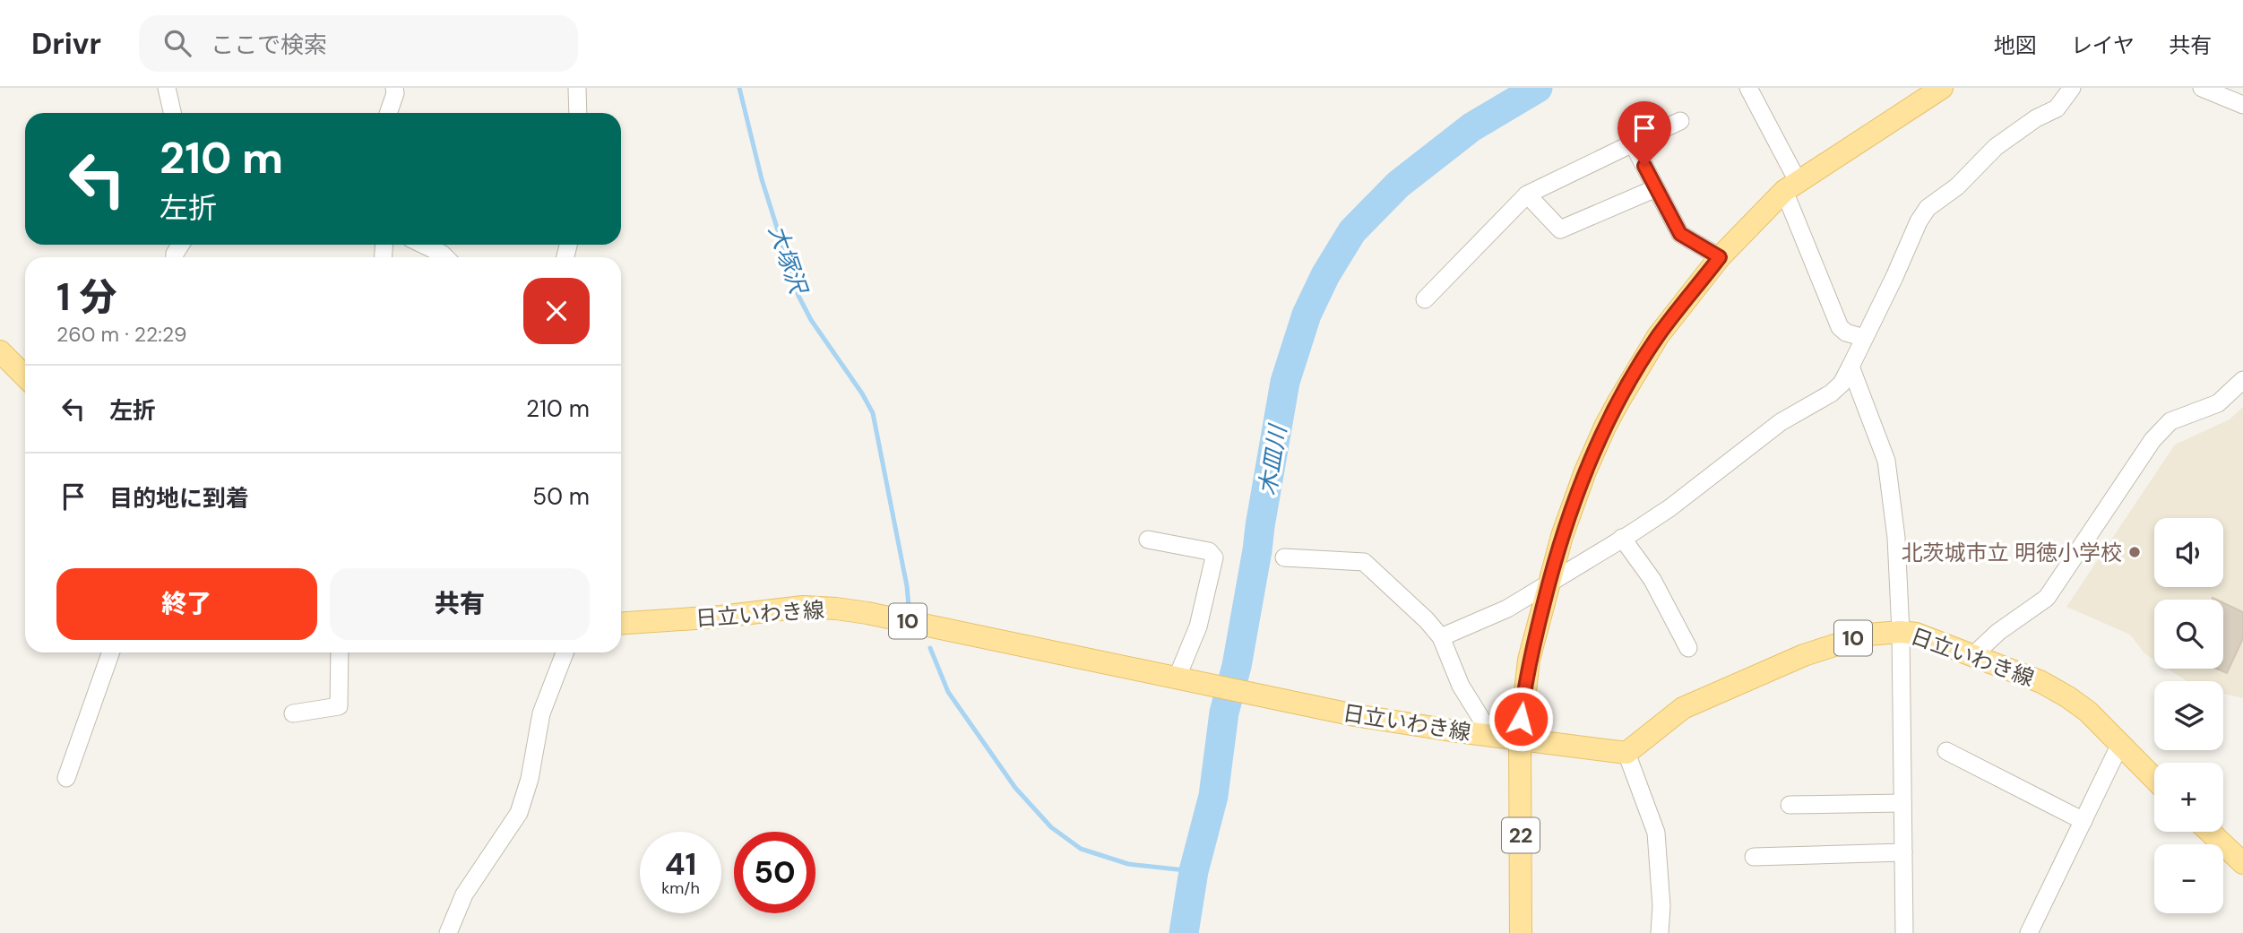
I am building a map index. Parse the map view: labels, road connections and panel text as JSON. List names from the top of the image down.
{
  "streets": {
    "main road": ["日立いわき線", "10", "22"]
  },
  "crossings": [
    ["日立いわき線", "22"]
  ],
  "water": ["大塚沢", "木皿川"],
  "places": ["北茨城市立 明徳小学校"],
  "page": {
    "header": "Drivr",
    "search": "ここで検索",
    "nav": ["地図", "レイヤ", "共有"],
    "turn": ["210 m", "左折"],
    "heading": ["1 分", "260 m · 22:29"],
    "list": [
      {
        "name": "左折",
        "value": "210 m"
      },
      {
        "name": "目的地に到着",
        "value": "50 m"
      }
    ],
    "map_buttons": ["+", "−"],
    "buttons": ["終了", "共有"],
    "speed": "41 km/h",
    "limit": "50"
  }
}
